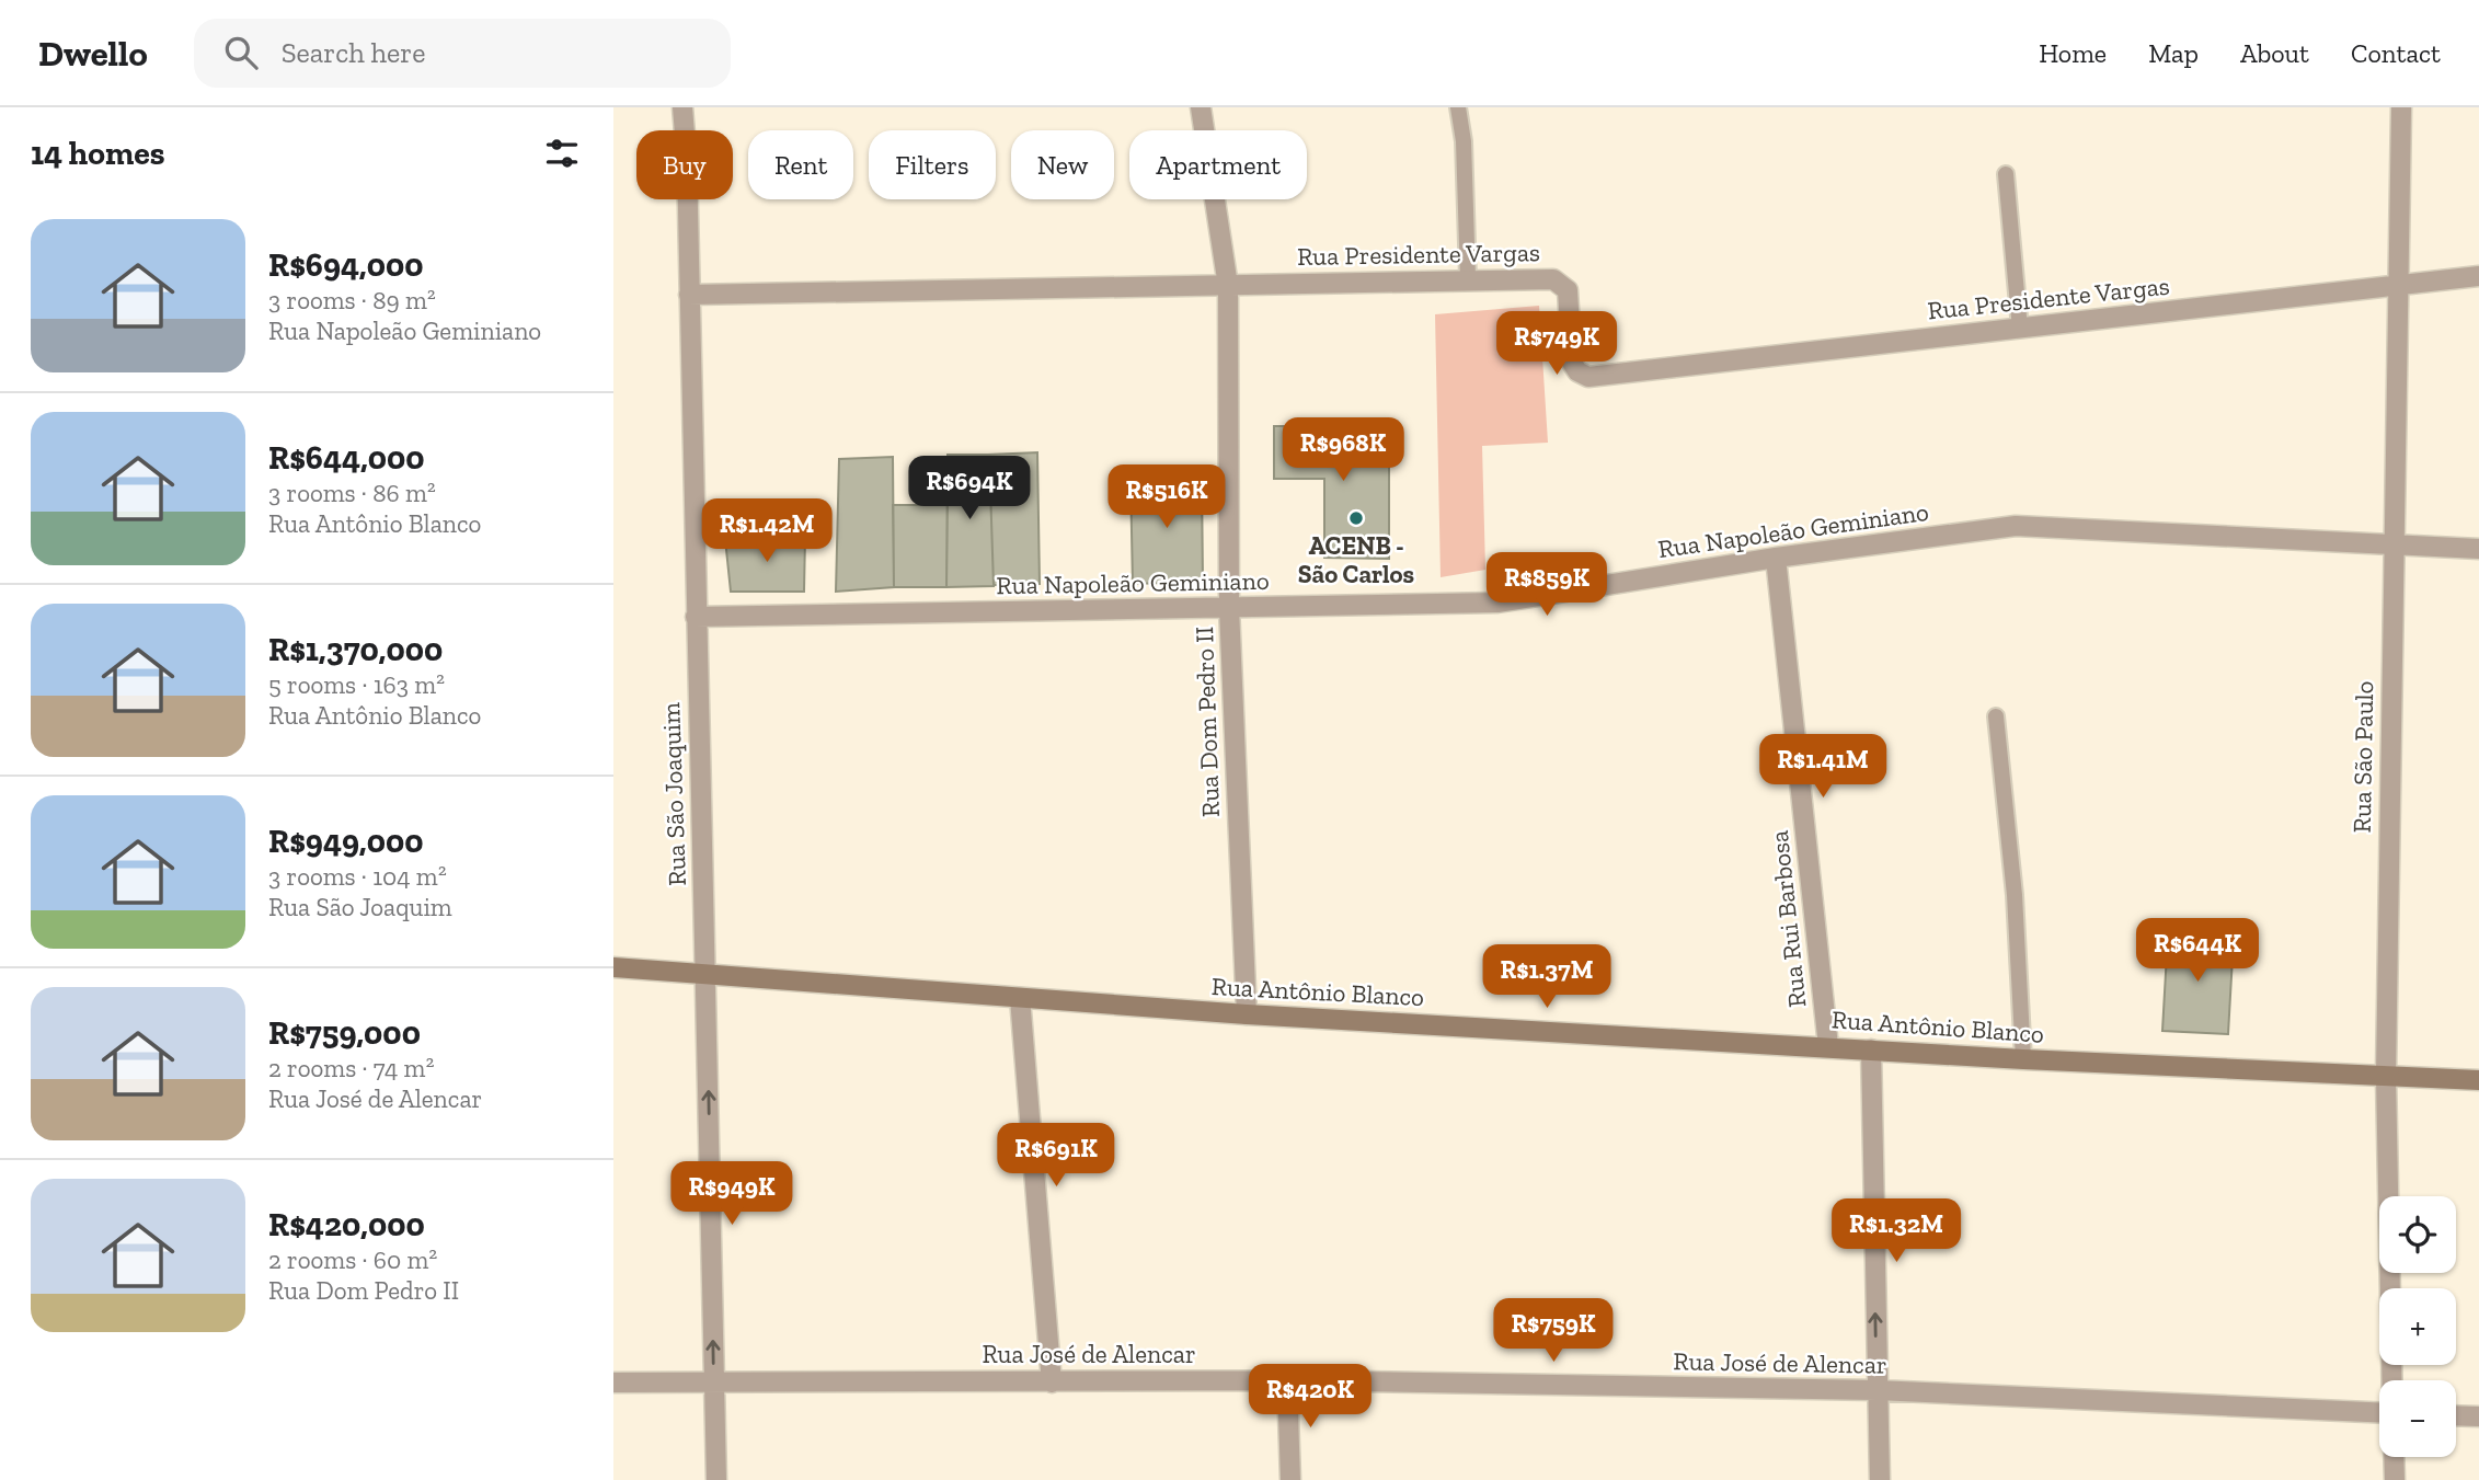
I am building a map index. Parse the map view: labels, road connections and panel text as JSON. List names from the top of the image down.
{
  "streets": {
    "street": [
      "Rua Presidente Vargas",
      "Rua Napoleão Geminiano",
      "Rua Dom Pedro II",
      "Rua São Paulo",
      "Rua São Joaquim",
      "Rua Rui Barbosa",
      "Rua Antônio Blanco",
      "Rua José de Alencar"
    ]
  },
  "crossings": [
    ["Rua Presidente Vargas", "Rua Dom Pedro II"],
    ["Rua Presidente Vargas", "Rua São Paulo"],
    ["Rua Presidente Vargas", "Rua São Joaquim"],
    ["Rua Napoleão Geminiano", "Rua Dom Pedro II"],
    ["Rua Napoleão Geminiano", "Rua São Paulo"],
    ["Rua Napoleão Geminiano", "Rua São Joaquim"],
    ["Rua Napoleão Geminiano", "Rua Rui Barbosa"],
    ["Rua Dom Pedro II", "Rua Antônio Blanco"],
    ["Rua São Paulo", "Rua Antônio Blanco"],
    ["Rua São Joaquim", "Rua Antônio Blanco"],
    ["Rua São Joaquim", "Rua José de Alencar"],
    ["Rua Rui Barbosa", "Rua Antônio Blanco"]
  ],
  "places": ["ACENB - São Carlos"],
  "page": {
    "header": "Dwello",
    "search": "Search here",
    "nav": [
      "Home",
      "Map",
      "About",
      "Contact"
    ],
    "heading": "14 homes",
    "chip": [
      "Buy",
      "Rent",
      "Filters",
      "New",
      "Apartment"
    ],
    "list": [
      {
        "name": "R$694,000",
        "note": "3 rooms · 89 m² · Rua Napoleão Geminiano"
      },
      {
        "name": "R$644,000",
        "note": "3 rooms · 86 m² · Rua Antônio Blanco"
      },
      {
        "name": "R$1,370,000",
        "note": "5 rooms · 163 m² · Rua Antônio Blanco"
      },
      {
        "name": "R$949,000",
        "note": "3 rooms · 104 m² · Rua São Joaquim"
      },
      {
        "name": "R$759,000",
        "note": "2 rooms · 74 m² · Rua José de Alencar"
      },
      {
        "name": "R$420,000",
        "note": "2 rooms · 60 m² · Rua Dom Pedro II"
      }
    ],
    "price": [
      "R$749K",
      "R$968K",
      "R$694K",
      "R$516K",
      "R$1.42M",
      "R$859K",
      "R$1.41M",
      "R$644K",
      "R$1.37M",
      "R$691K",
      "R$949K",
      "R$1.32M",
      "R$759K",
      "R$420K"
    ],
    "map_buttons": ["+", "−"]
  }
}
